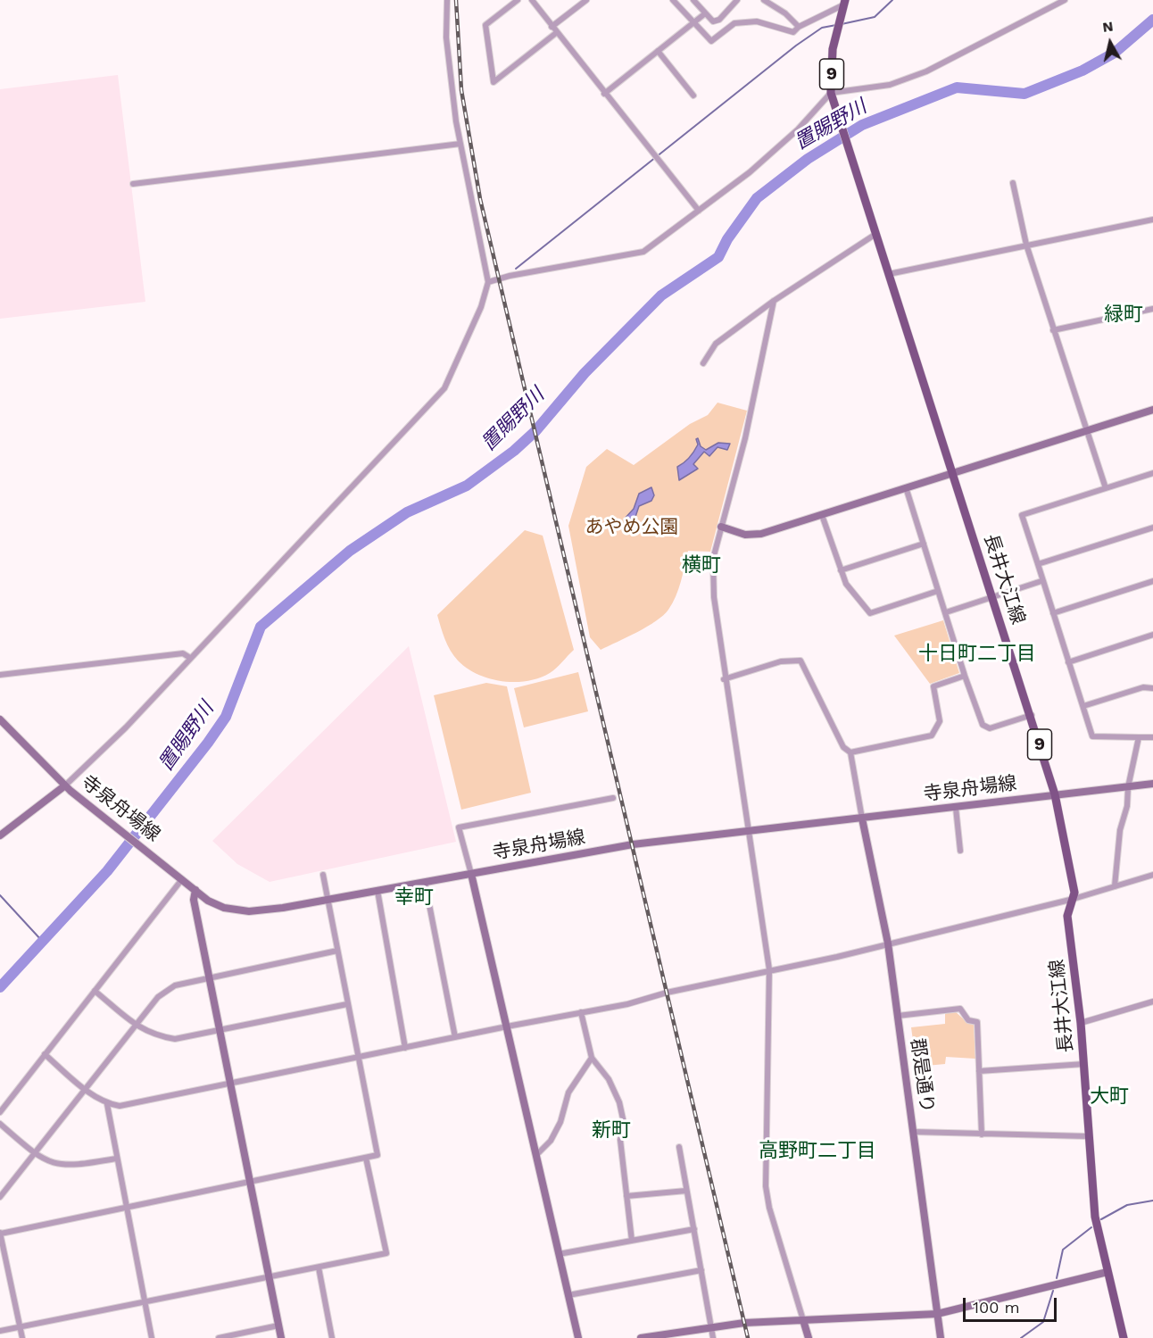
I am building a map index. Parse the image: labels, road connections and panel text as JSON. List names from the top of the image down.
{
  "streets": {
    "main road": ["9", "長井大江線"],
    "street": ["寺泉舟場線", "郡是通り"]
  },
  "crossings": [
    ["長井大江線", "寺泉舟場線"],
    ["寺泉舟場線", "郡是通り"]
  ],
  "districts": [
    "緑町",
    "横町",
    "十日町二丁目",
    "幸町",
    "大町",
    "新町",
    "高野町二丁目"
  ],
  "water": ["置賜野川"],
  "parks": ["あやめ公園"],
  "scale_bar": "100 m",
  "north": "top"
}
